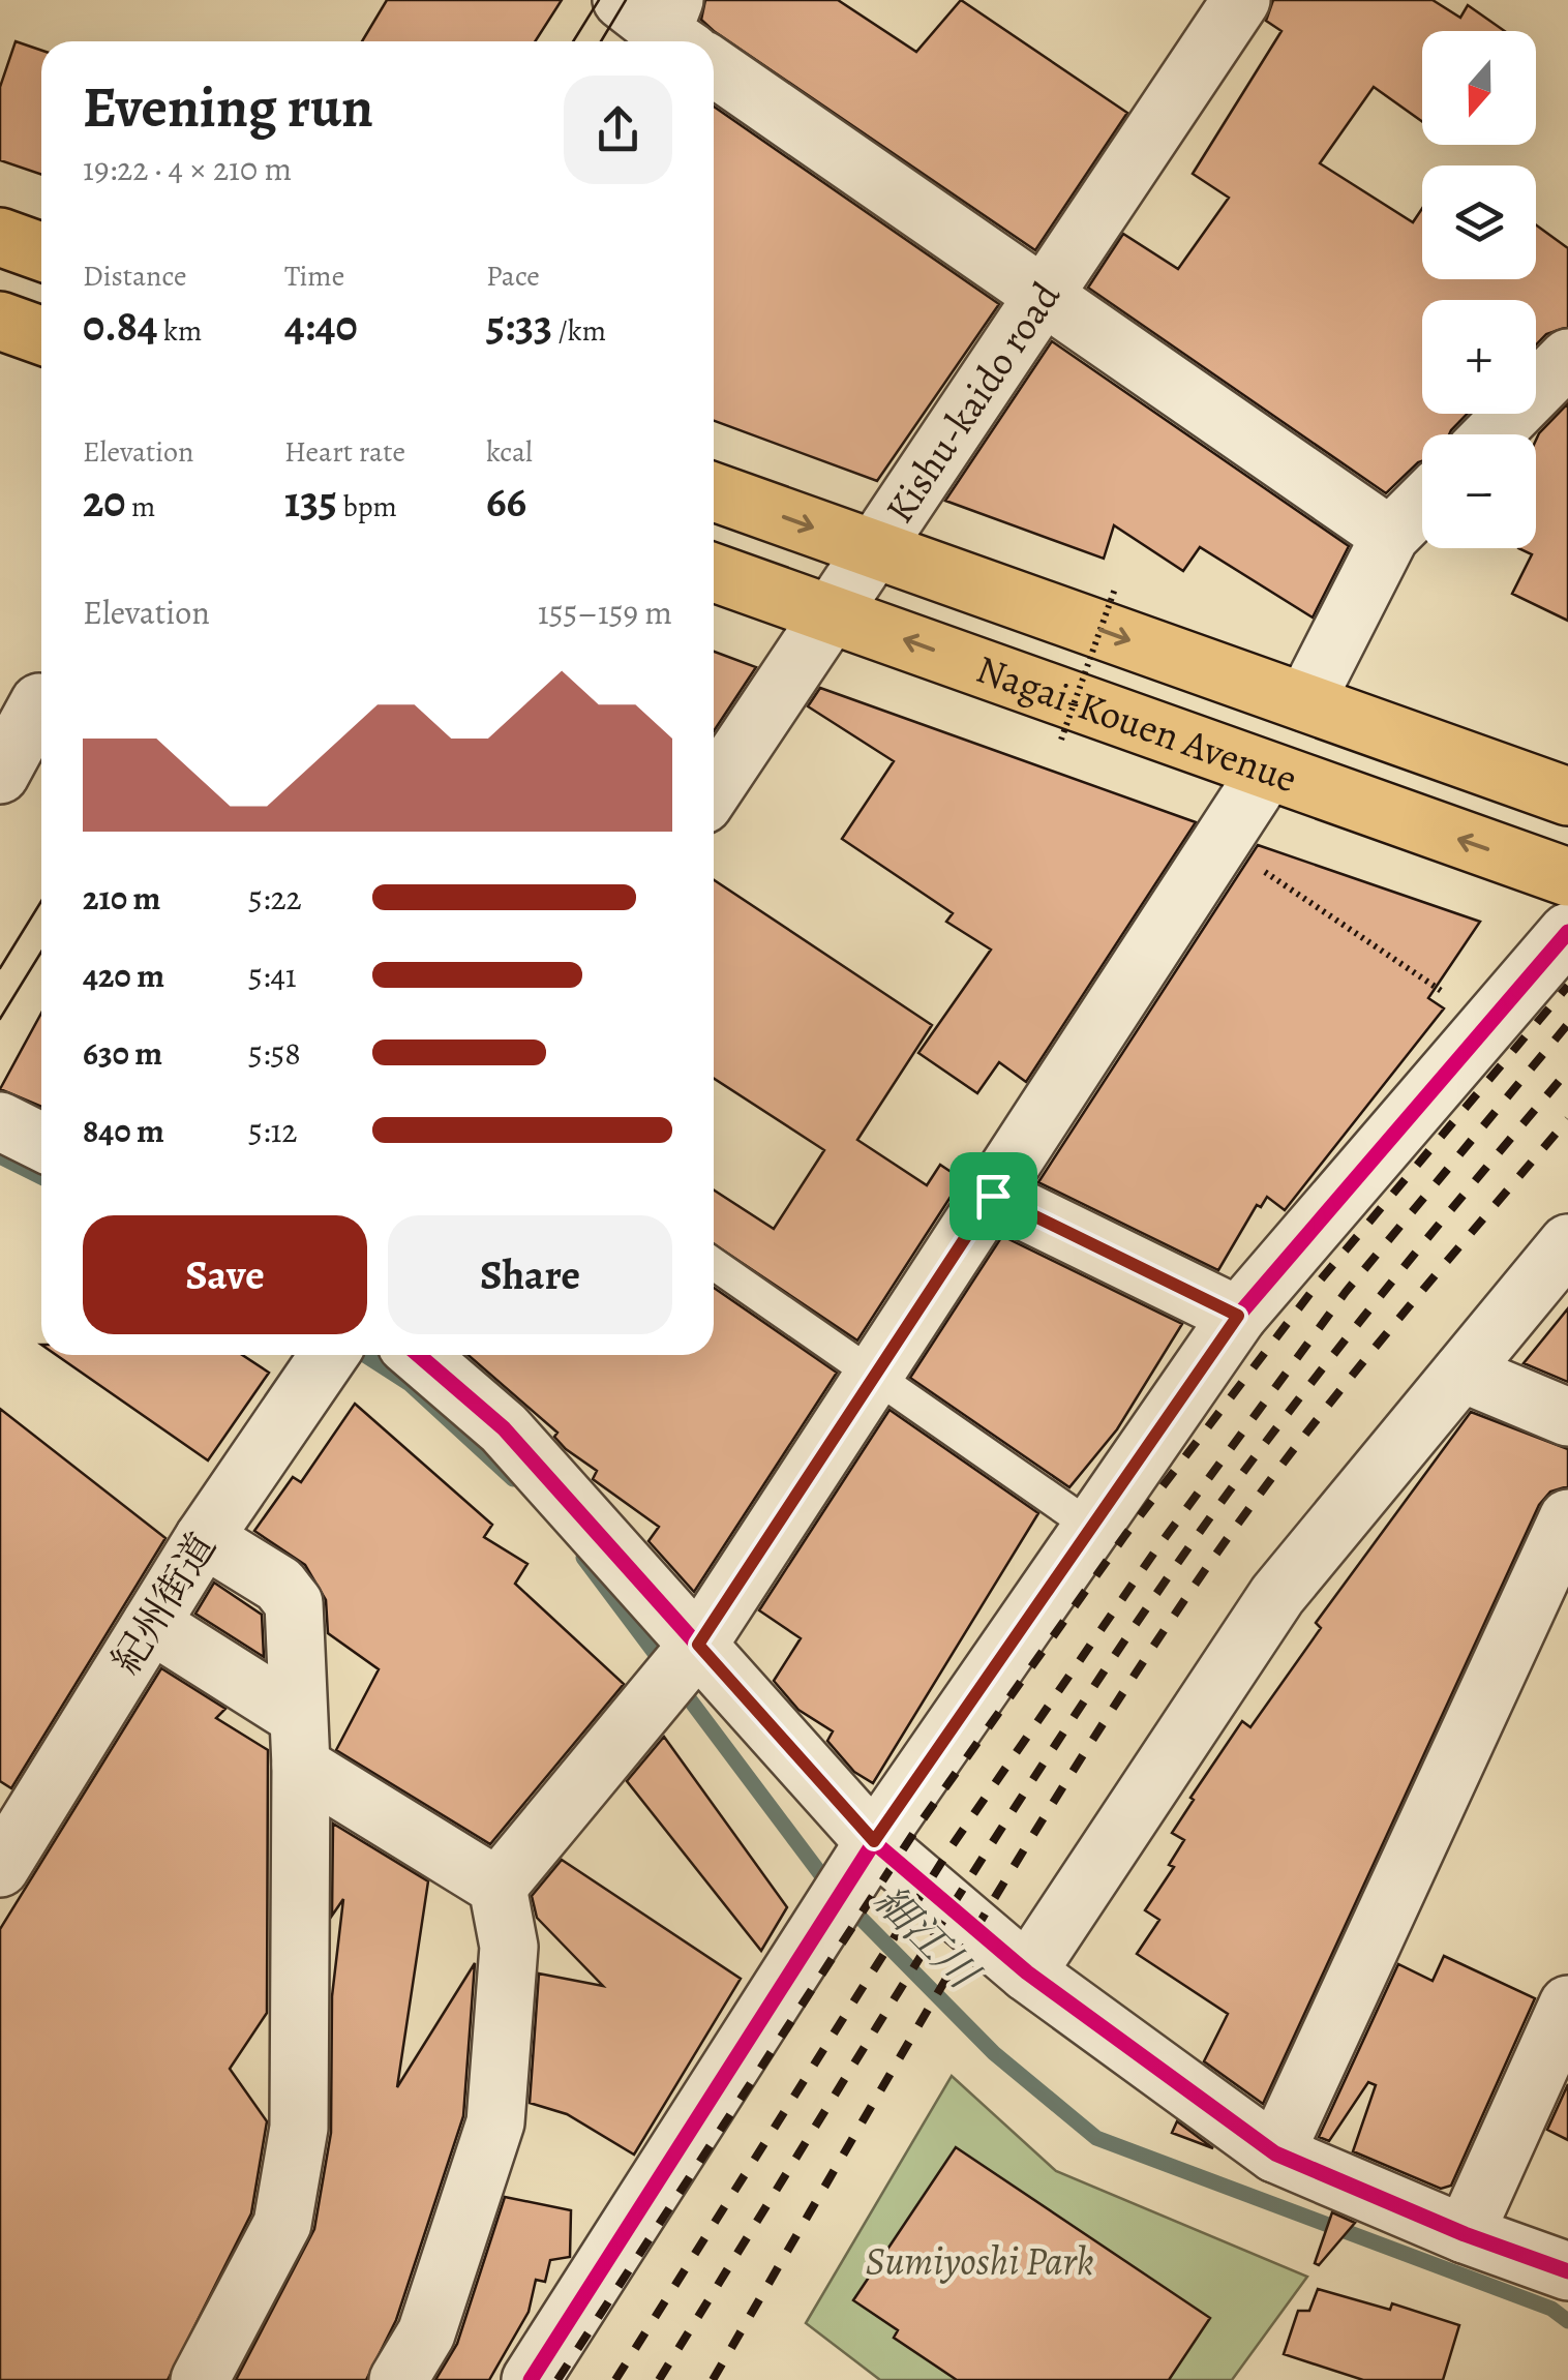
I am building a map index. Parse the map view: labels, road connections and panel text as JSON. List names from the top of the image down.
{
  "streets": {
    "highway": ["Nagai-Kouen Avenue"],
    "street": ["Kishu-kaido road", "紀州街道"]
  },
  "crossings": [
    ["Kishu-kaido road", "Nagai-Kouen Avenue"]
  ],
  "water": ["細江川"],
  "parks": ["Sumiyoshi Park"],
  "north": "bottom",
  "page": {
    "map_buttons": ["+", "−"],
    "heading": ["Evening run", "19:22 · 4 × 210 m"],
    "stats": [
      ["Distance", "0.84 km"],
      ["Time", "4:40"],
      ["Pace", "5:33 /km"],
      ["Elevation", "20 m"],
      ["Heart rate", "135 bpm"],
      ["kcal", "66"]
    ],
    "chart": ["Elevation", "155–159 m"],
    "list": [
      {
        "name": "210 m",
        "note": "5:22"
      },
      {
        "name": "420 m",
        "note": "5:41"
      },
      {
        "name": "630 m",
        "note": "5:58"
      },
      {
        "name": "840 m",
        "note": "5:12"
      }
    ],
    "buttons": ["Save", "Share"]
  }
}
